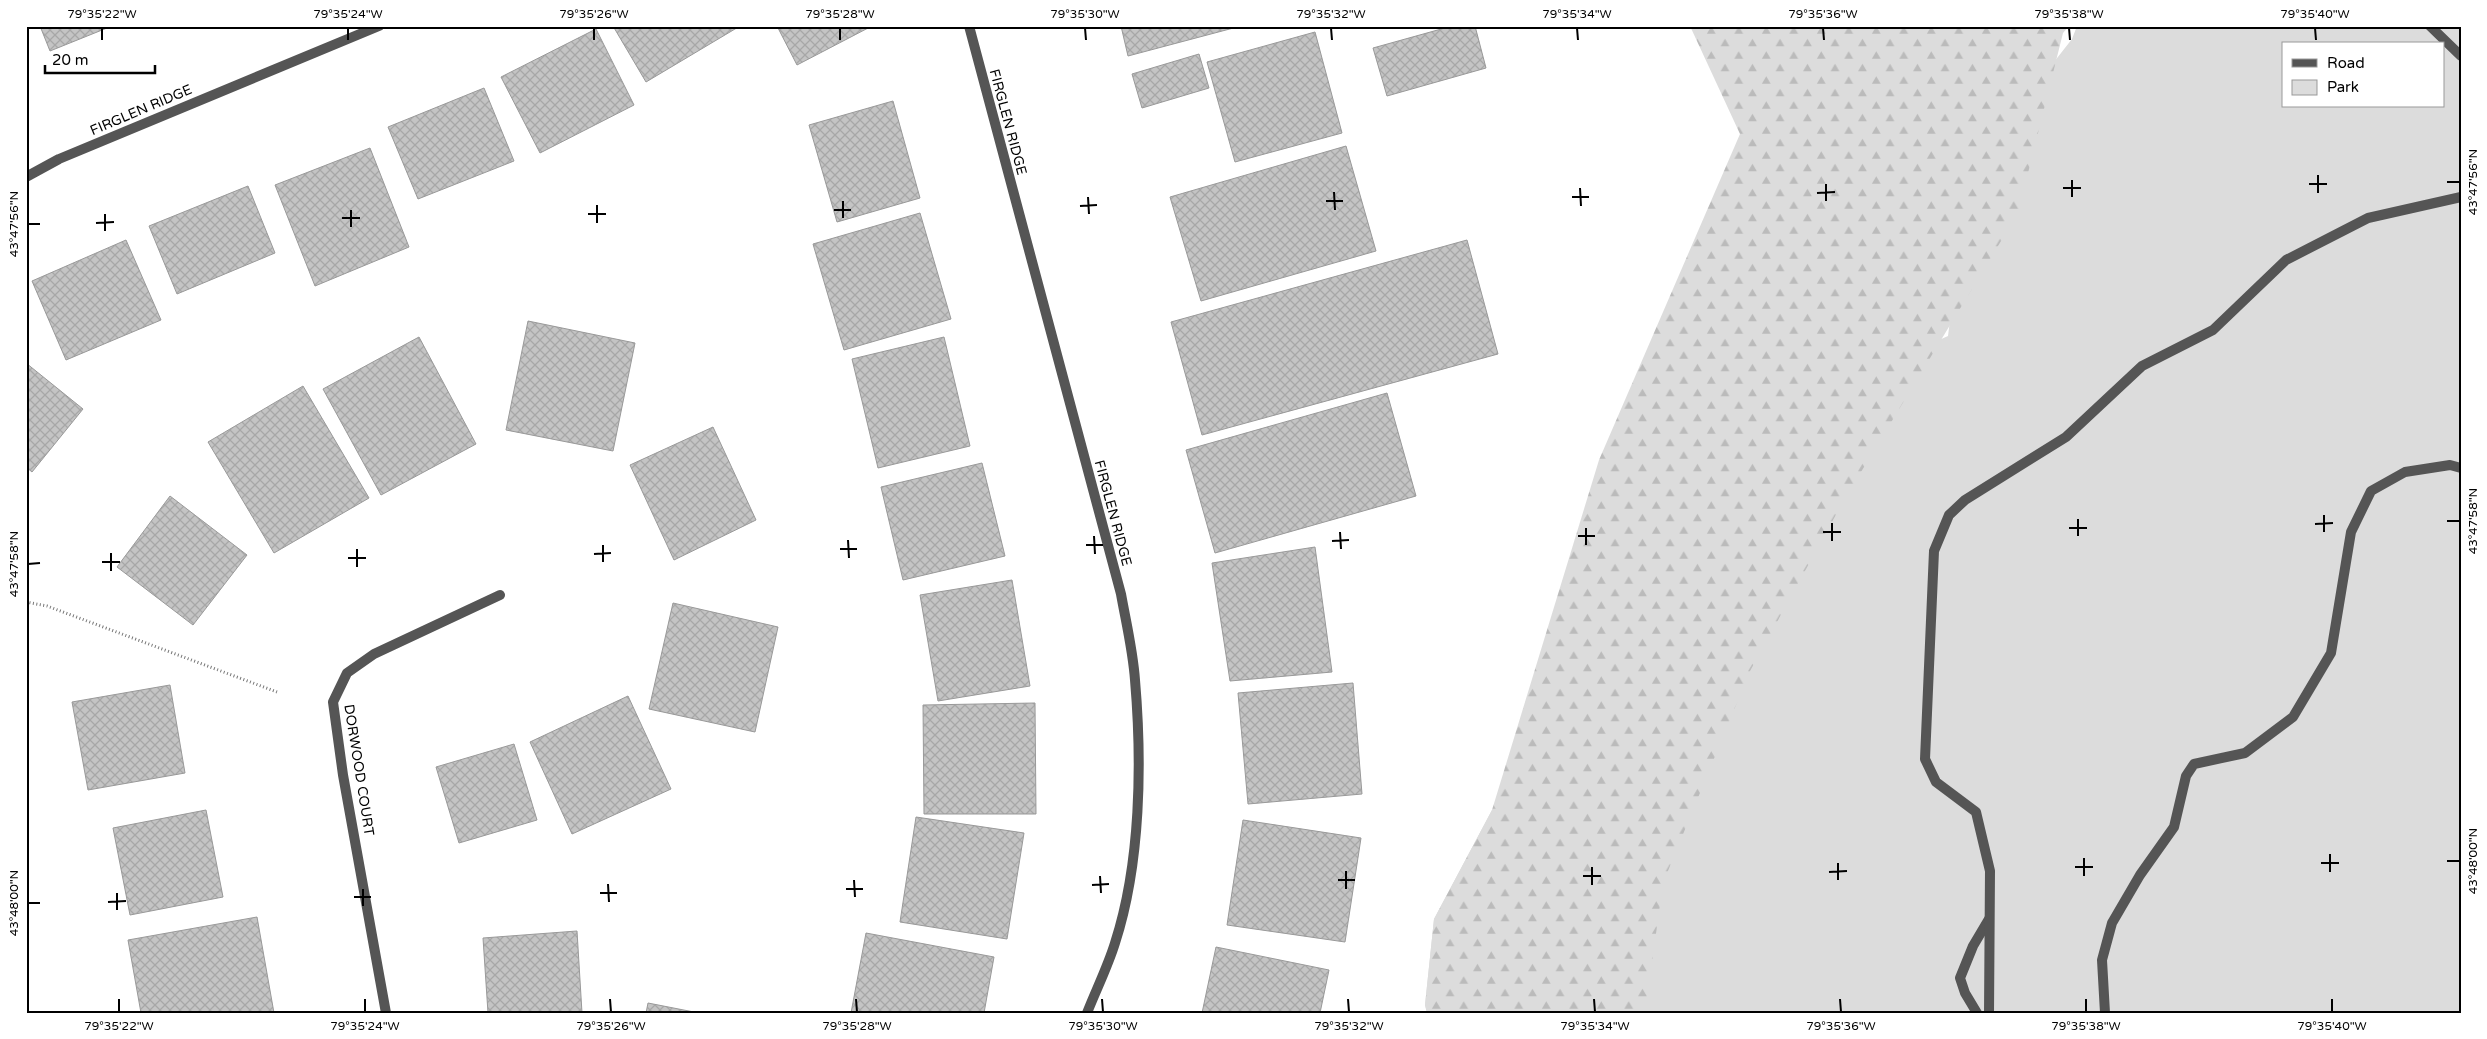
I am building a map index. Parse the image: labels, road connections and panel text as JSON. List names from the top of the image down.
{
  "streets": {
    "street": ["FIRGLEN RIDGE", "DORWOOD COURT"]
  },
  "legend": ["Road", "Park"],
  "scale_bar": "20 m",
  "coordinates": [
    "79°35'22\"W",
    "79°35'24\"W",
    "79°35'26\"W",
    "79°35'28\"W",
    "79°35'30\"W",
    "79°35'32\"W",
    "79°35'34\"W",
    "79°35'36\"W",
    "79°35'38\"W",
    "79°35'40\"W",
    "43°47'56\"N",
    "43°47'58\"N",
    "43°48'00\"N"
  ]
}
